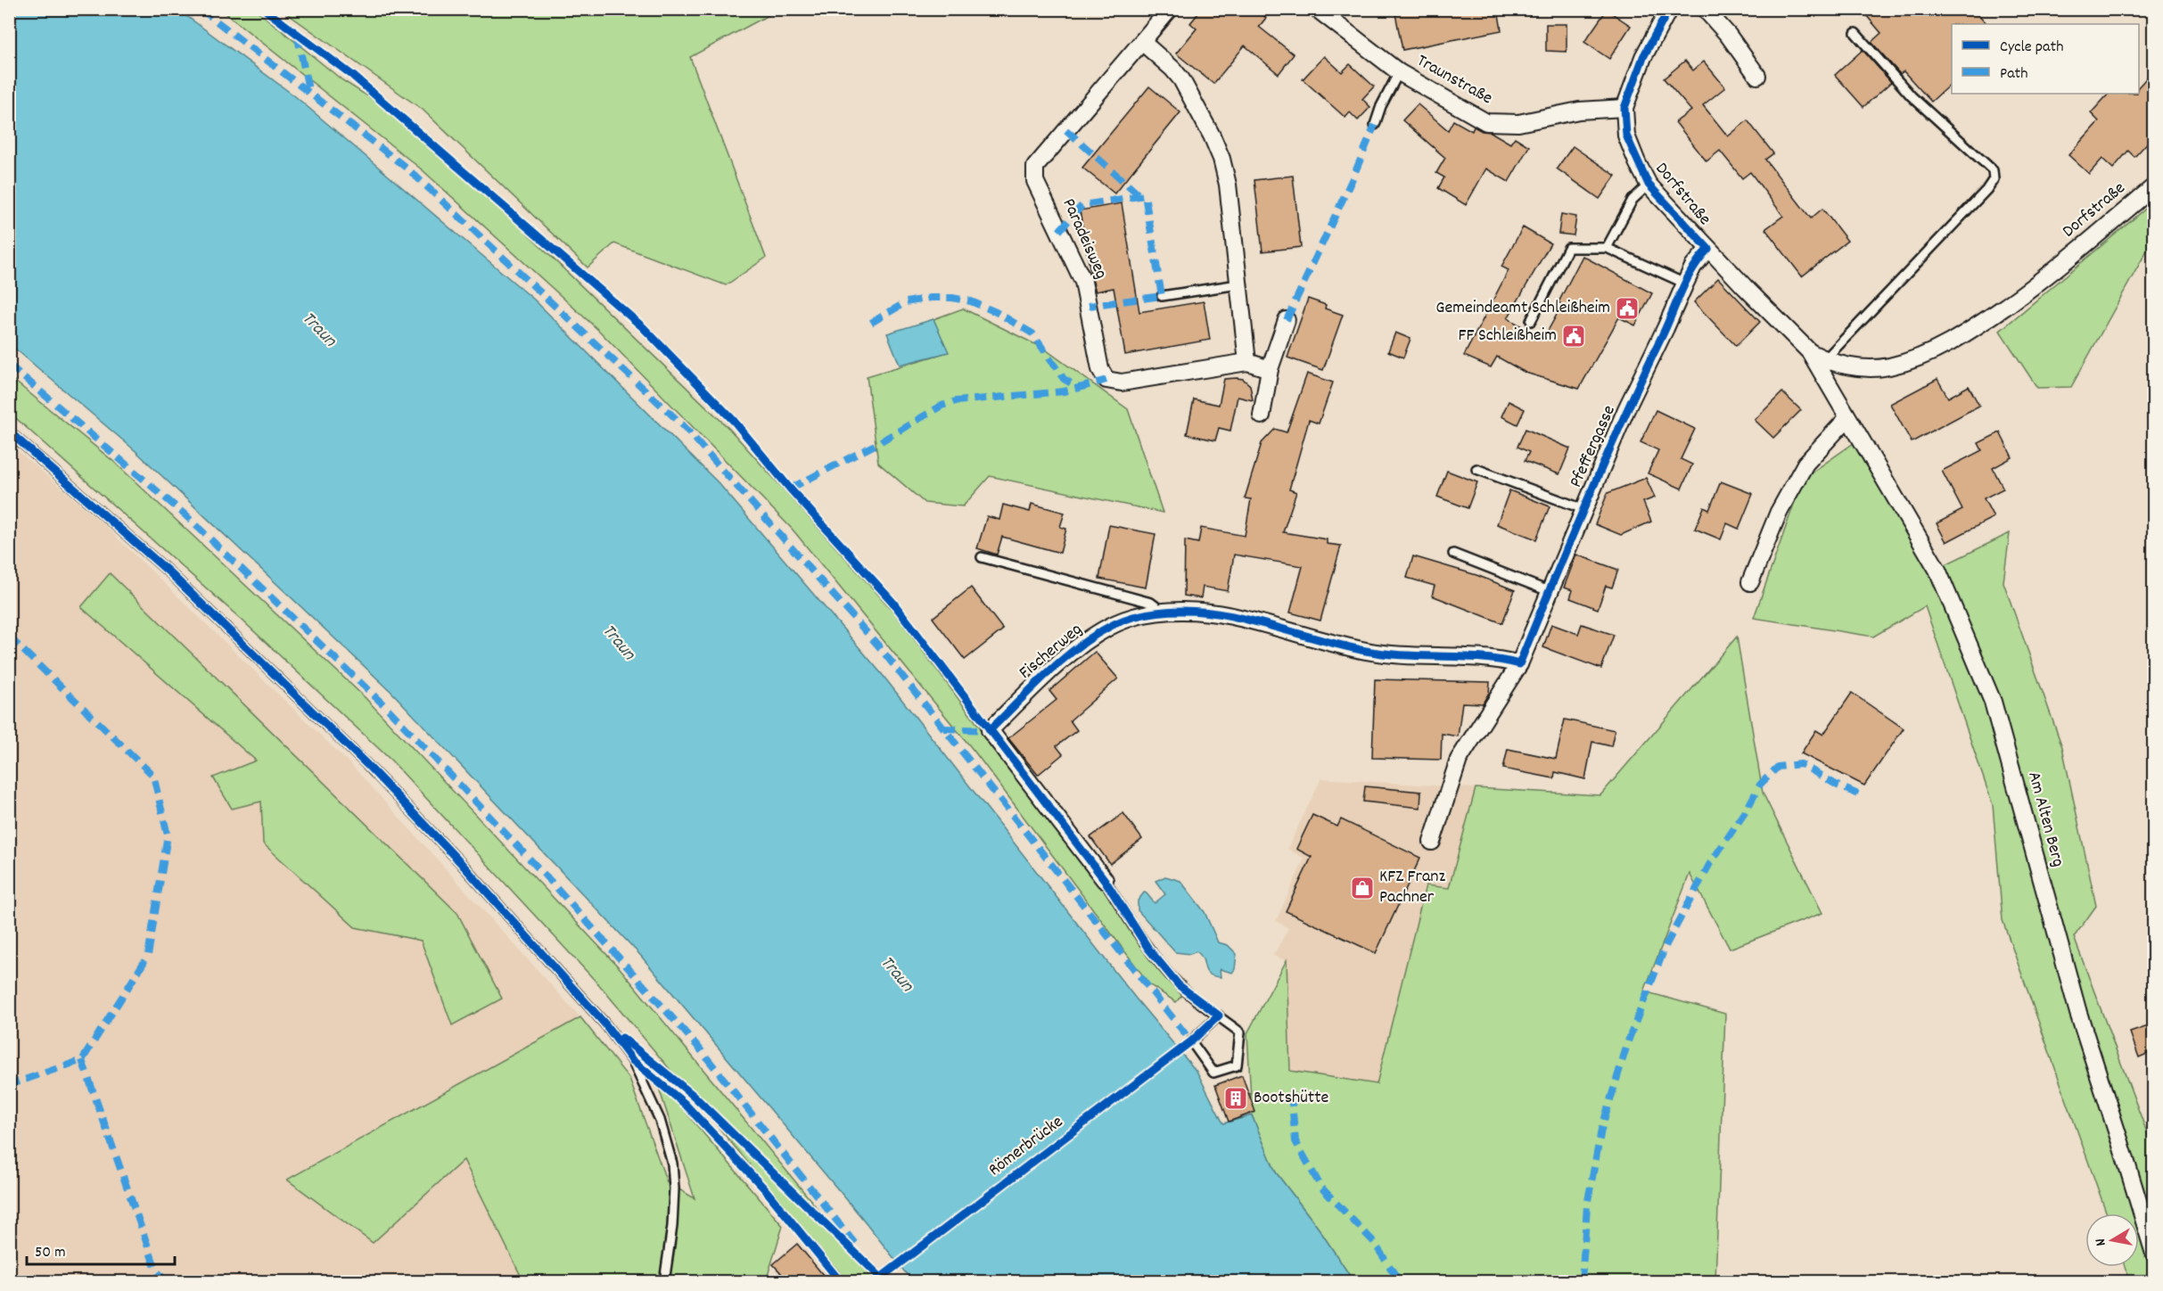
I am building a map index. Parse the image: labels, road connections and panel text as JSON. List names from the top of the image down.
{
  "streets": {
    "street": [
      "Traunstraße",
      "Dorfstraße",
      "Paradeisweg",
      "Pfeffergasse",
      "Fischerweg",
      "Am Alten Berg"
    ],
    "cycle path": ["Römerbrücke"]
  },
  "crossings": [
    ["Traunstraße", "Dorfstraße"],
    ["Dorfstraße", "Pfeffergasse"],
    ["Dorfstraße", "Am Alten Berg"],
    ["Pfeffergasse", "Fischerweg"]
  ],
  "water": ["Traun"],
  "places": {
    "public building": ["Gemeindeamt Schleißheim", "FF Schleißheim"],
    "shop": ["KFZ Franz Pachner"],
    "building": ["Bootshütte"]
  },
  "legend": ["Cycle path", "Path"],
  "scale_bar": "50 m",
  "north": "left"
}
